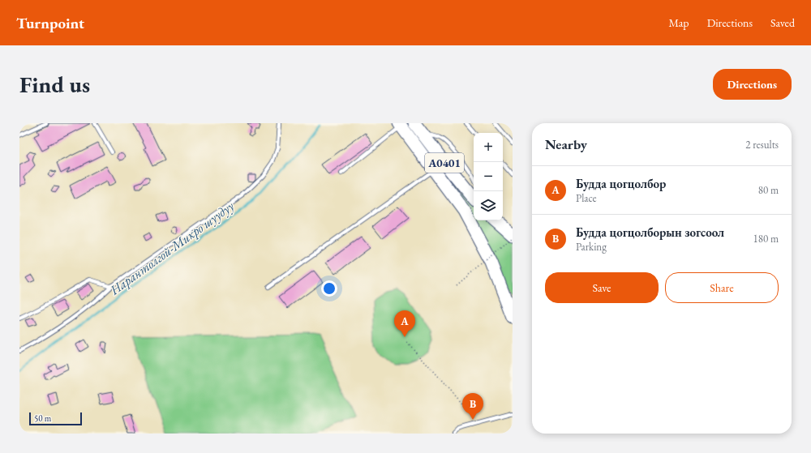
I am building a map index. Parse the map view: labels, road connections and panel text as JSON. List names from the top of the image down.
{
  "streets": {
    "highway": ["A0401"]
  },
  "water": ["Нарантолгой-Микро шуудуу"],
  "scale_bar": "50 m",
  "page": {
    "header": "Turnpoint",
    "nav": ["Map", "Directions", "Saved"],
    "buttons": [
      "Directions",
      ["Save", "Share"]
    ],
    "title": "Find us",
    "heading": ["Nearby", "2 results"],
    "map_buttons": ["+", "−"],
    "list": [
      {
        "mark": "A",
        "name": "Будда цогцолбор",
        "note": "Place",
        "value": "80 m"
      },
      {
        "mark": "B",
        "name": "Будда цогцолборын зогсоол",
        "note": "Parking",
        "value": "180 m"
      }
    ],
    "pins": ["A", "B"],
    "scale": "50 m"
  }
}
